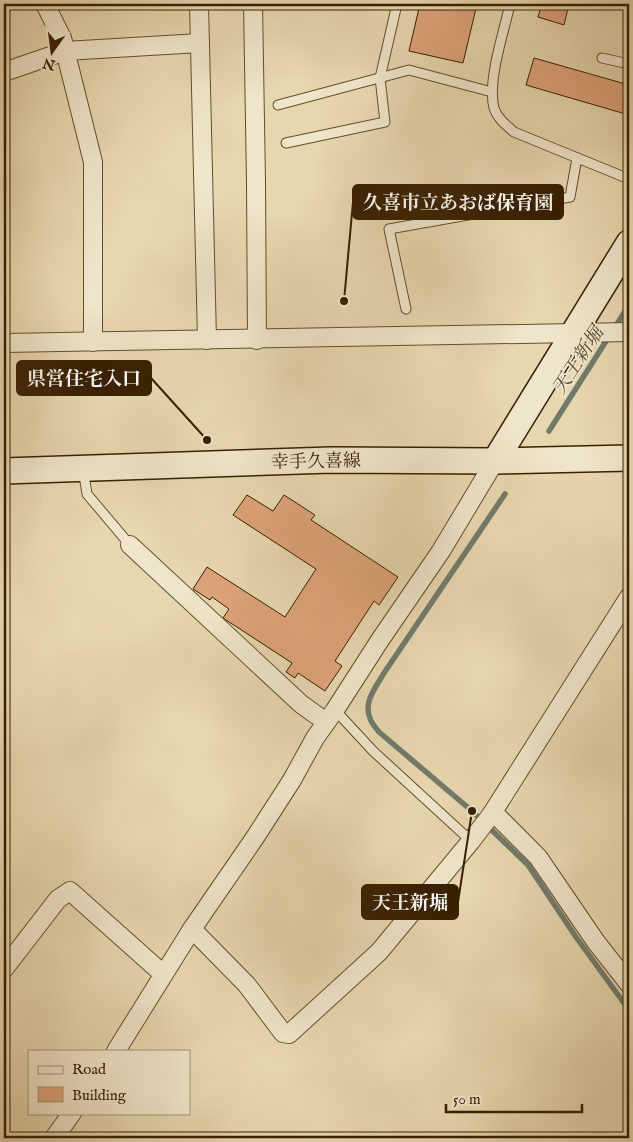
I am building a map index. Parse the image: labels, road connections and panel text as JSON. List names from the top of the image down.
{
  "streets": {
    "main road": ["幸手久喜線"]
  },
  "water": ["天王新堀"],
  "places": ["久喜市立あおば保育園", "県営住宅入口", "天王新堀"],
  "legend": ["Road", "Building"],
  "scale_bar": "50 m",
  "north": "bottom"
}
